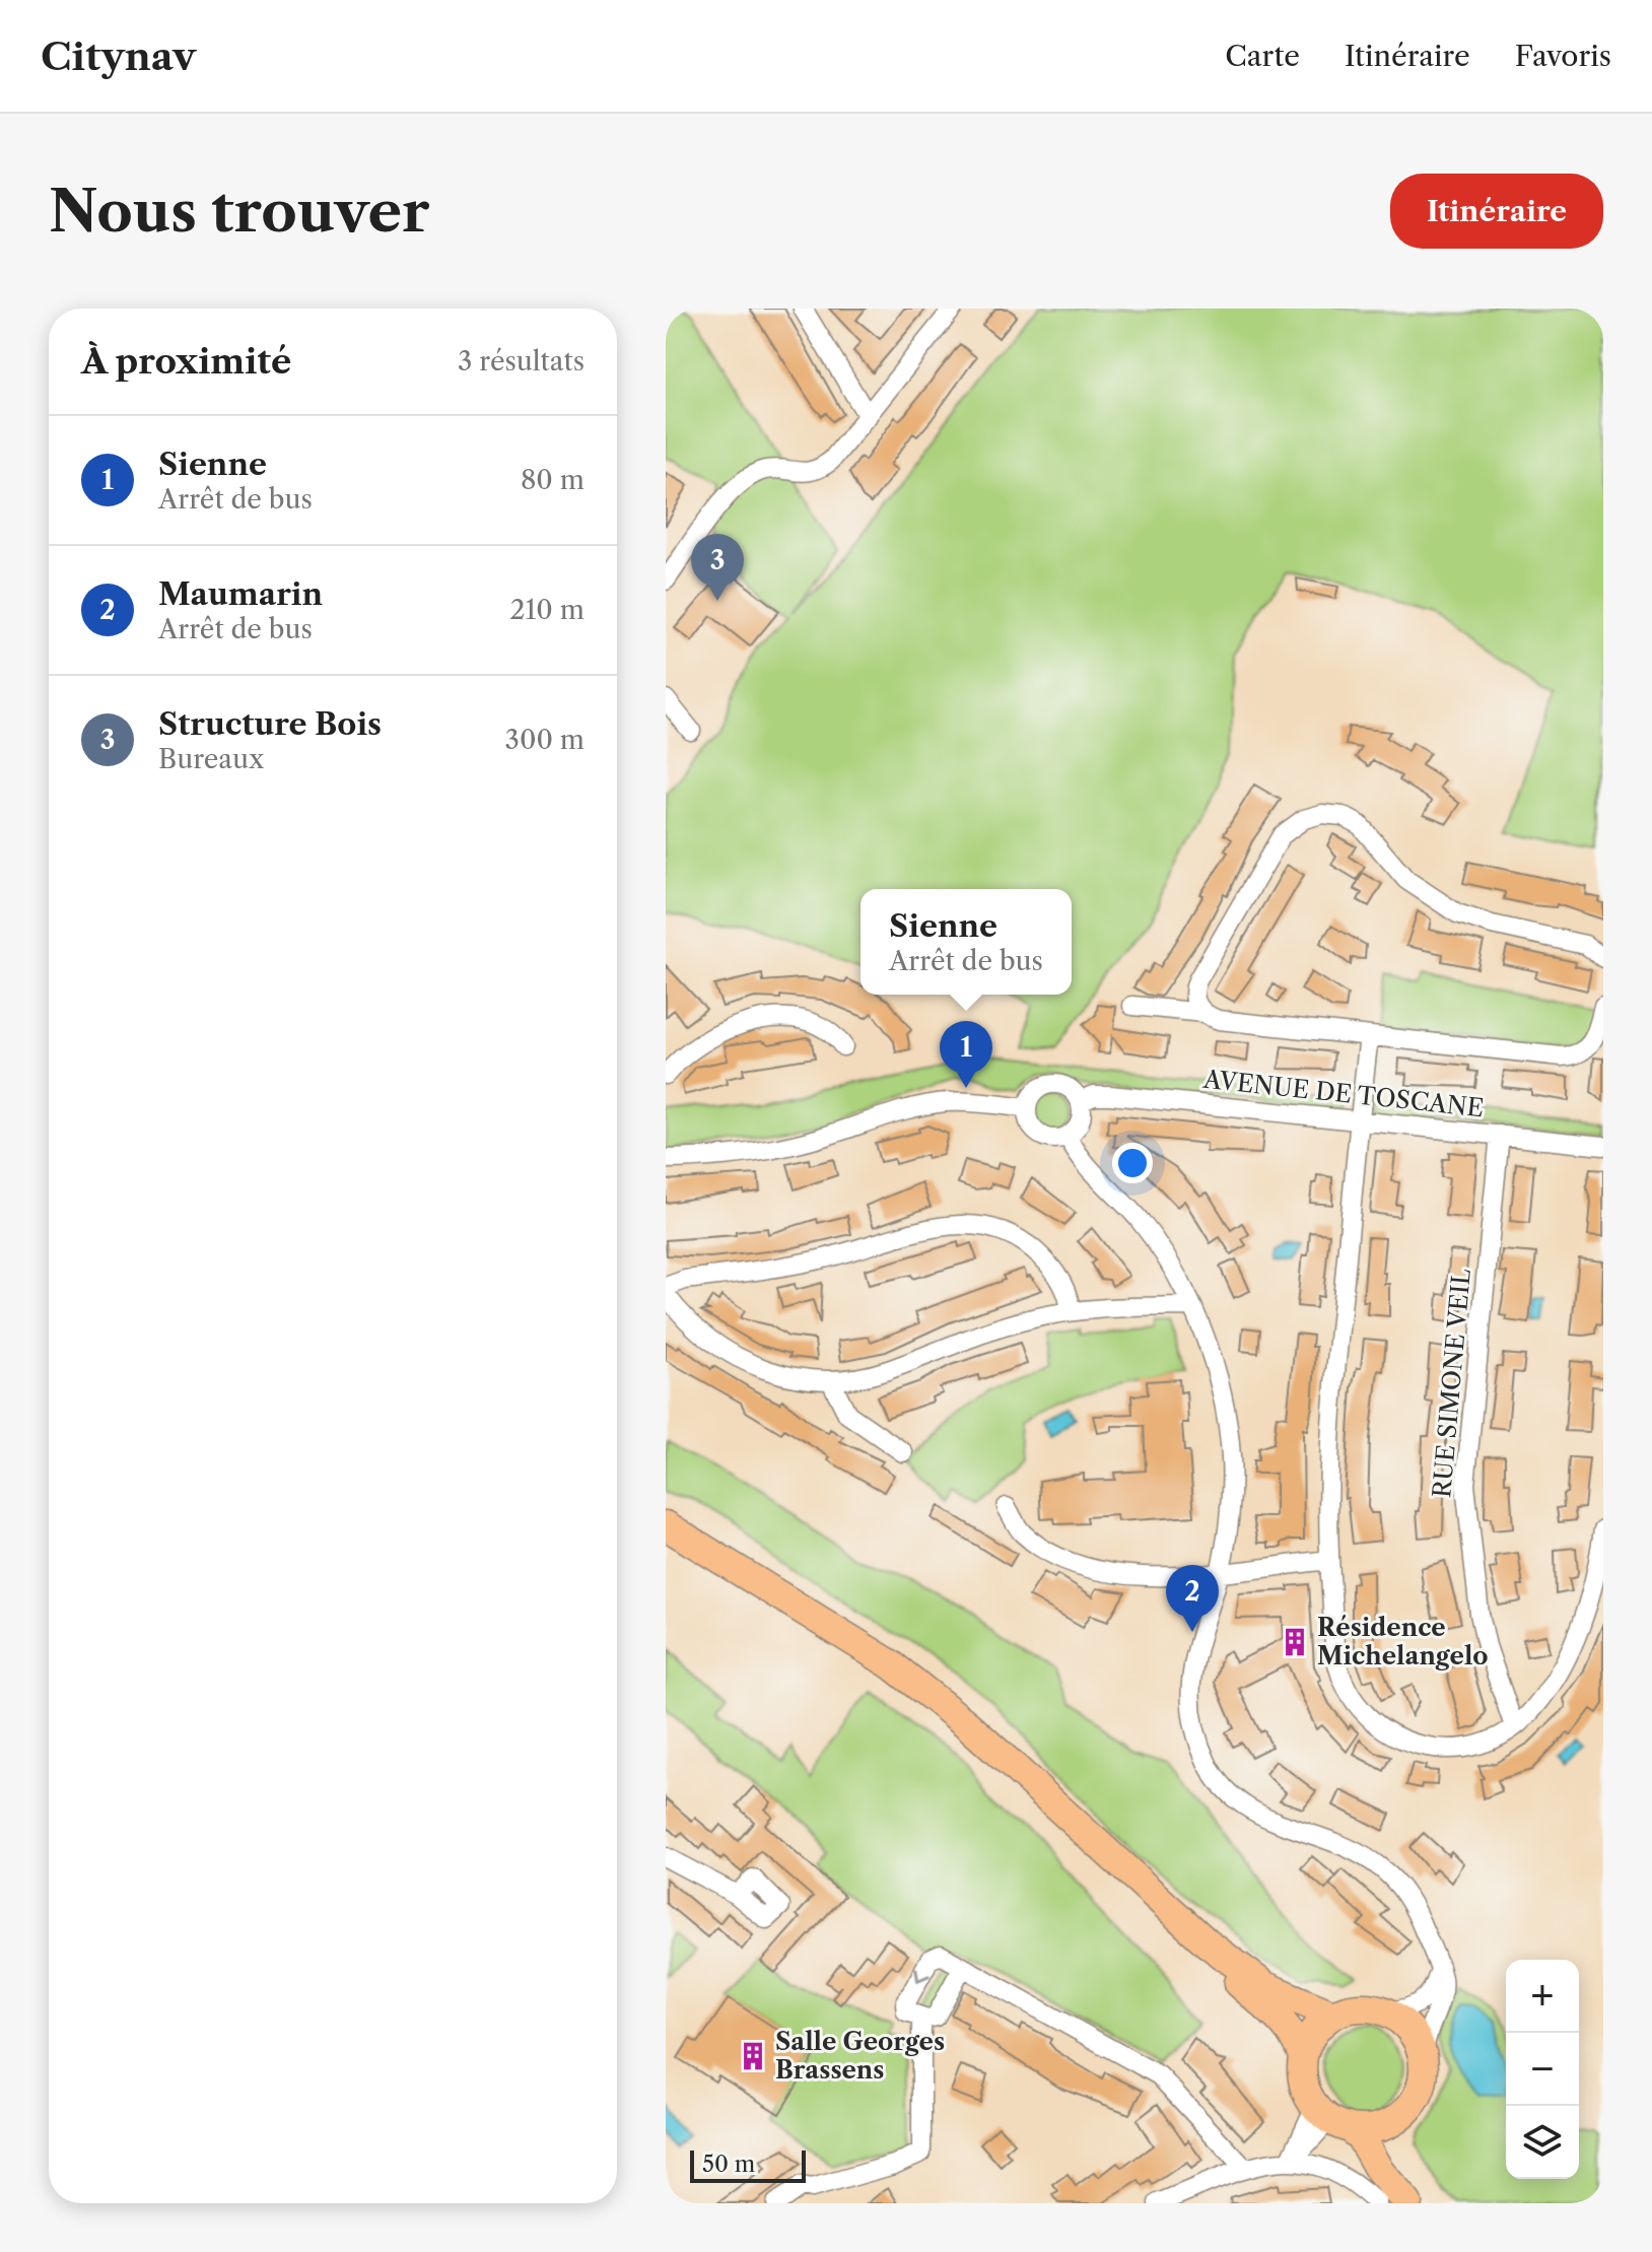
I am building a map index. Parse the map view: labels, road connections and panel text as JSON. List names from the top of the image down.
{
  "streets": {
    "street": ["AVENUE DE TOSCANE", "RUE SIMONE VEIL"]
  },
  "crossings": [
    ["AVENUE DE TOSCANE", "RUE SIMONE VEIL"]
  ],
  "places": {
    "building": ["Résidence Michelangelo", "Salle Georges Brassens"]
  },
  "scale_bar": "50 m",
  "page": {
    "header": "Citynav",
    "nav": ["Carte", "Itinéraire", "Favoris"],
    "buttons": "Itinéraire",
    "title": "Nous trouver",
    "heading": ["À proximité", "3 résultats"],
    "list": [
      {
        "mark": "1",
        "name": "Sienne",
        "note": "Arrêt de bus",
        "value": "80 m"
      },
      {
        "mark": "2",
        "name": "Maumarin",
        "note": "Arrêt de bus",
        "value": "210 m"
      },
      {
        "mark": "3",
        "name": "Structure Bois",
        "note": "Bureaux",
        "value": "300 m"
      }
    ],
    "pins": ["3", "1", "2"],
    "popup": ["Sienne", "Arrêt de bus"],
    "map_buttons": ["+", "−"],
    "scale": "50 m"
  }
}
